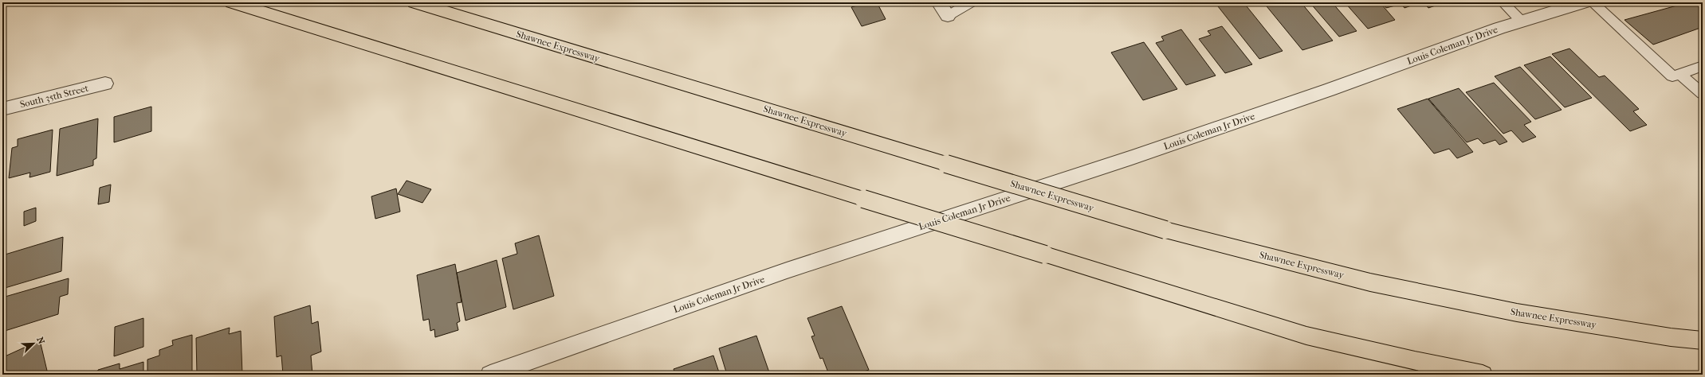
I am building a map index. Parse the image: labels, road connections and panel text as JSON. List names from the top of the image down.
{
  "streets": {
    "highway": ["Shawnee Expressway"],
    "street": ["Louis Coleman Jr Drive", "South 35th Street"]
  },
  "north": "top right"
}
